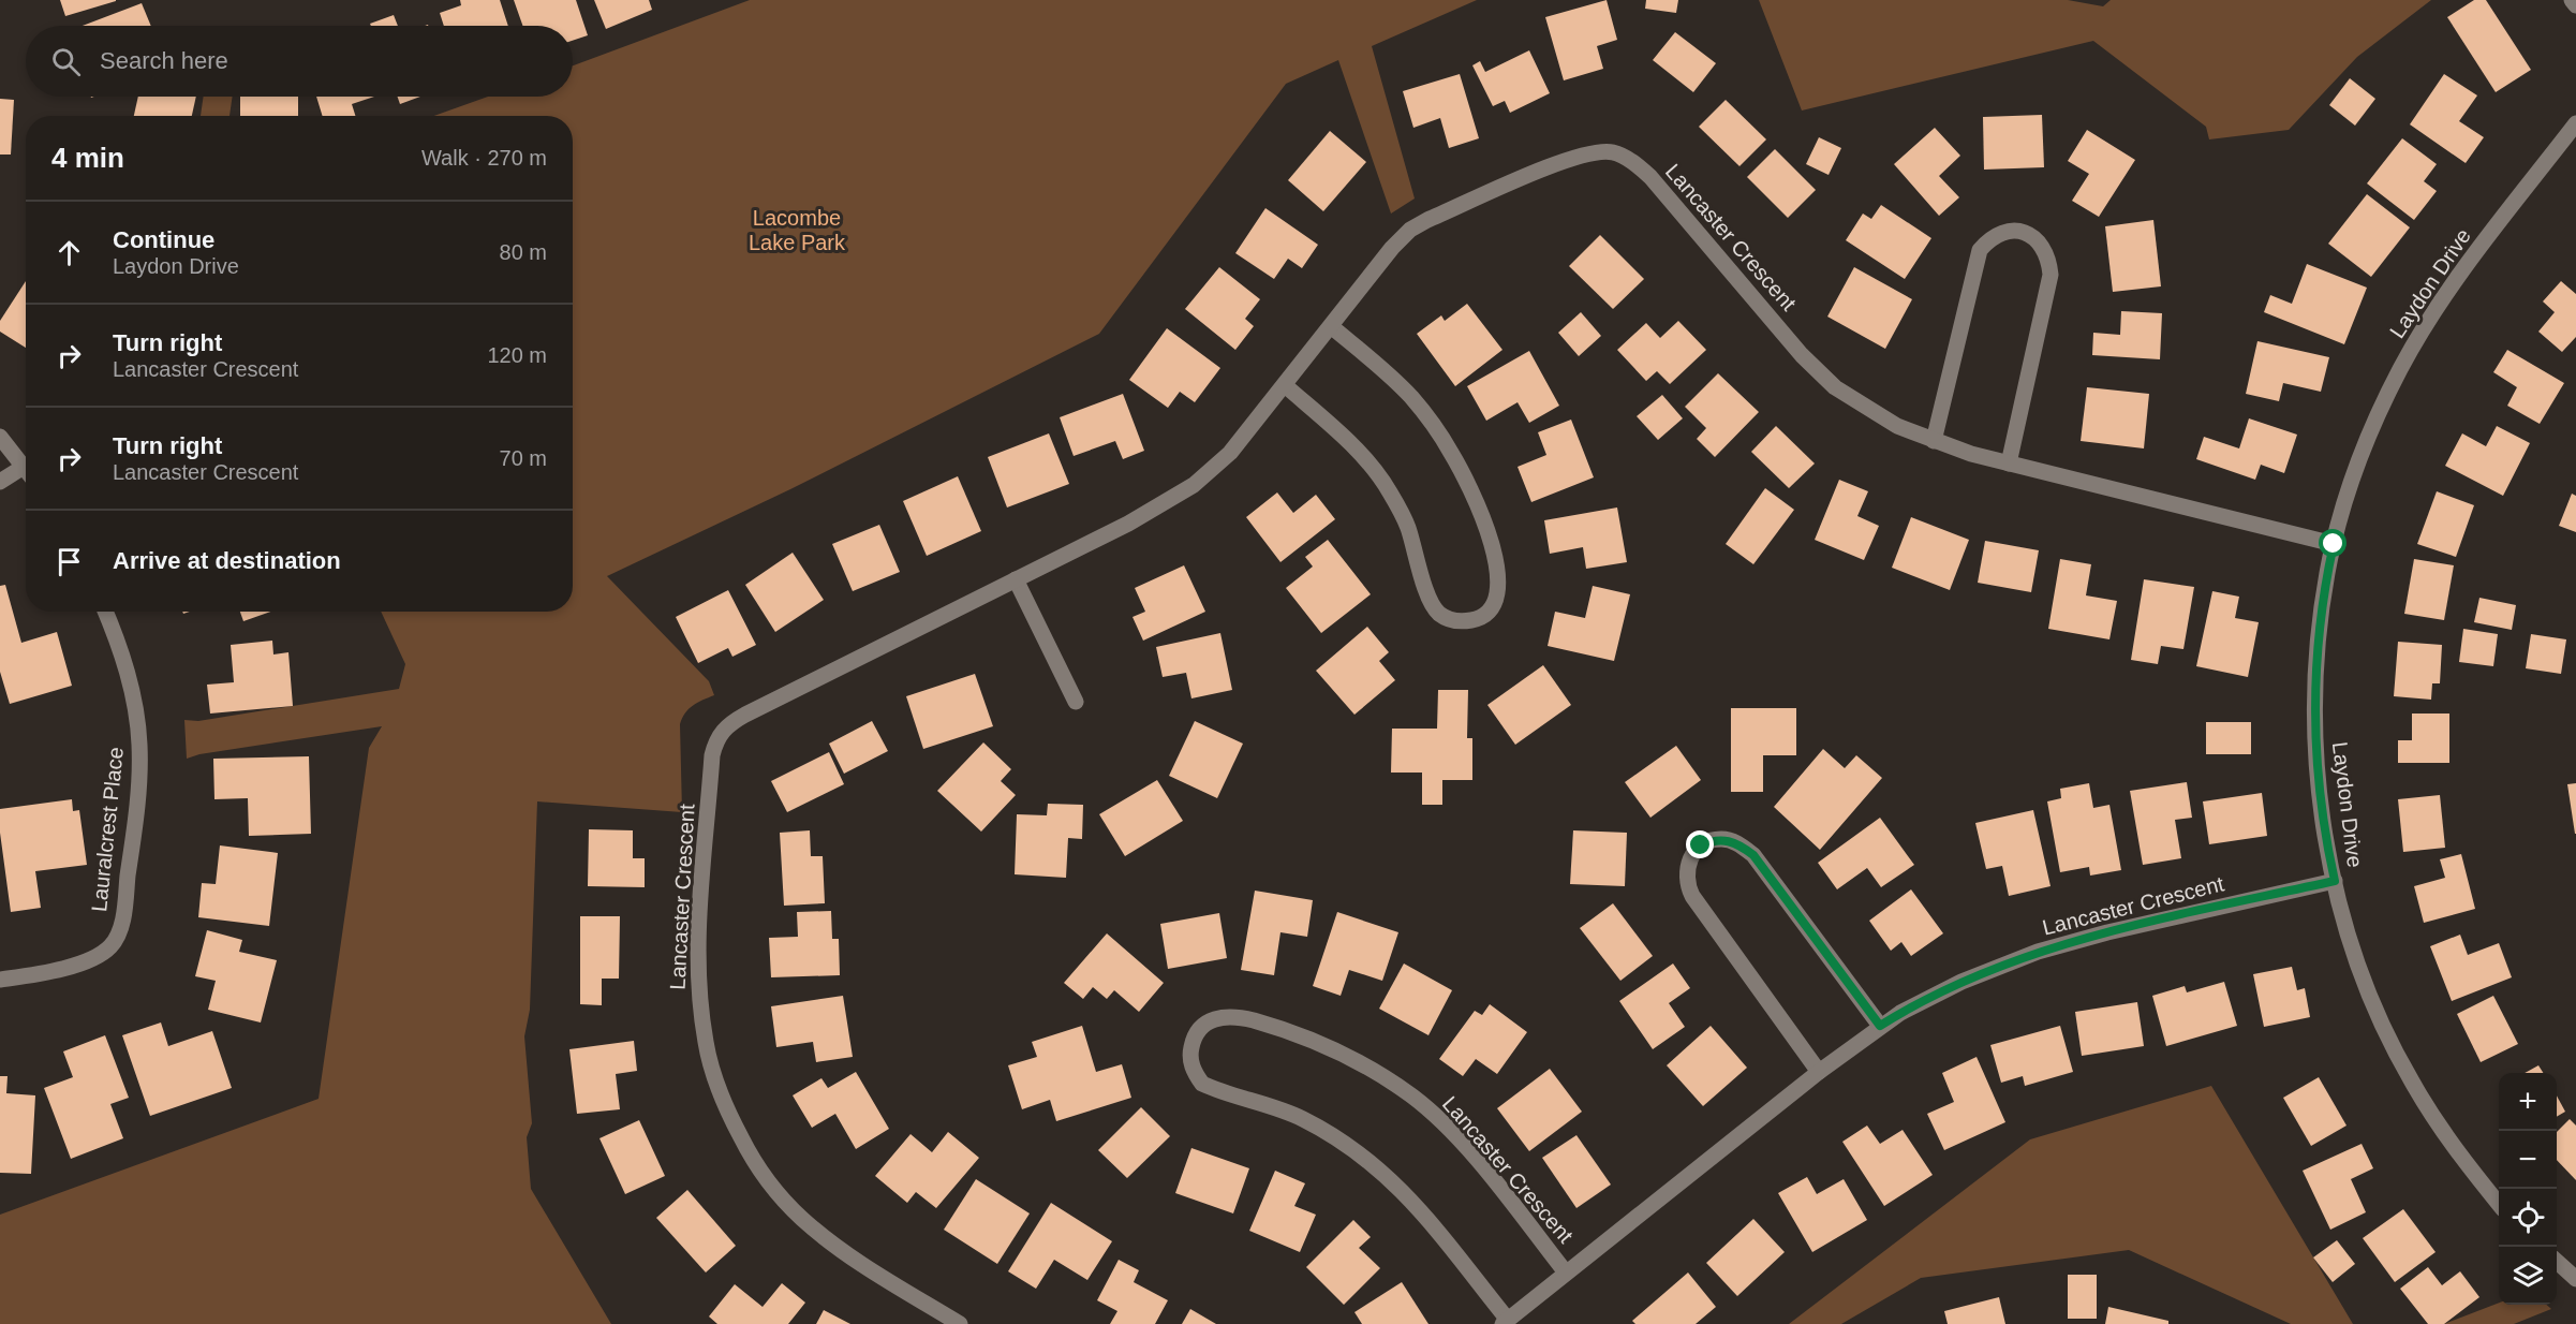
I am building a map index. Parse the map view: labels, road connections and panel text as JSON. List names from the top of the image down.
{
  "streets": {
    "street": ["Lancaster Crescent", "Laydon Drive", "Lauralcrest Place"]
  },
  "crossings": [
    ["Lancaster Crescent", "Laydon Drive"]
  ],
  "parks": ["Lacombe Lake Park"],
  "page": {
    "search": "Search here",
    "heading": ["4 min", "Walk · 270 m"],
    "list": [
      ["Continue", "Laydon Drive", "80 m"],
      ["Turn right", "Lancaster Crescent", "120 m"],
      ["Turn right", "Lancaster Crescent", "70 m"],
      "Arrive at destination"
    ],
    "map_buttons": ["+", "−"]
  }
}
